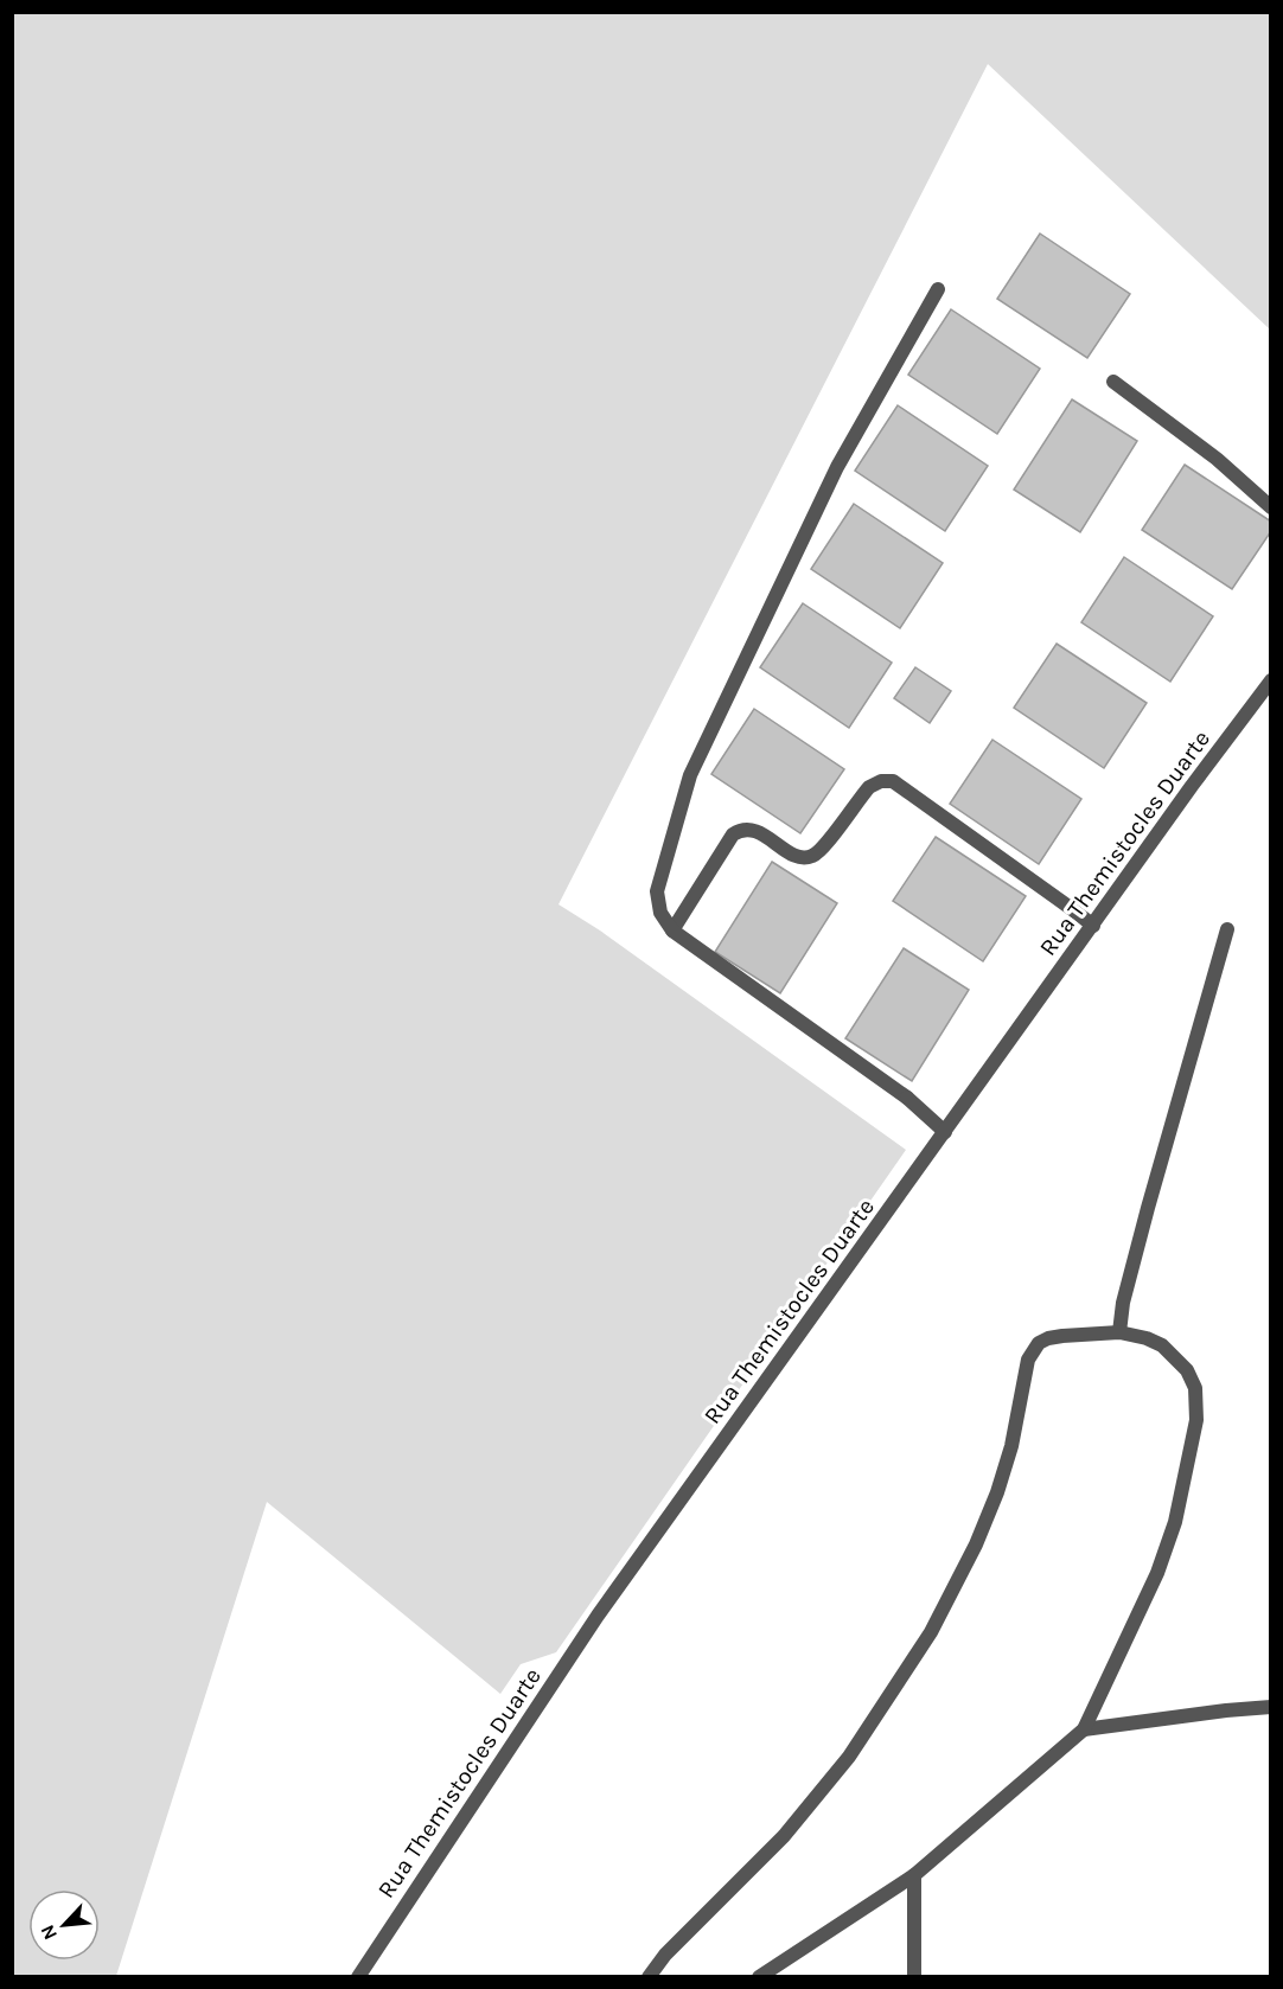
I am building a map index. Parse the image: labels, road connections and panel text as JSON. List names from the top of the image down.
{
  "streets": {
    "street": ["Rua Themistocles Duarte"]
  },
  "north": "bottom left"
}
